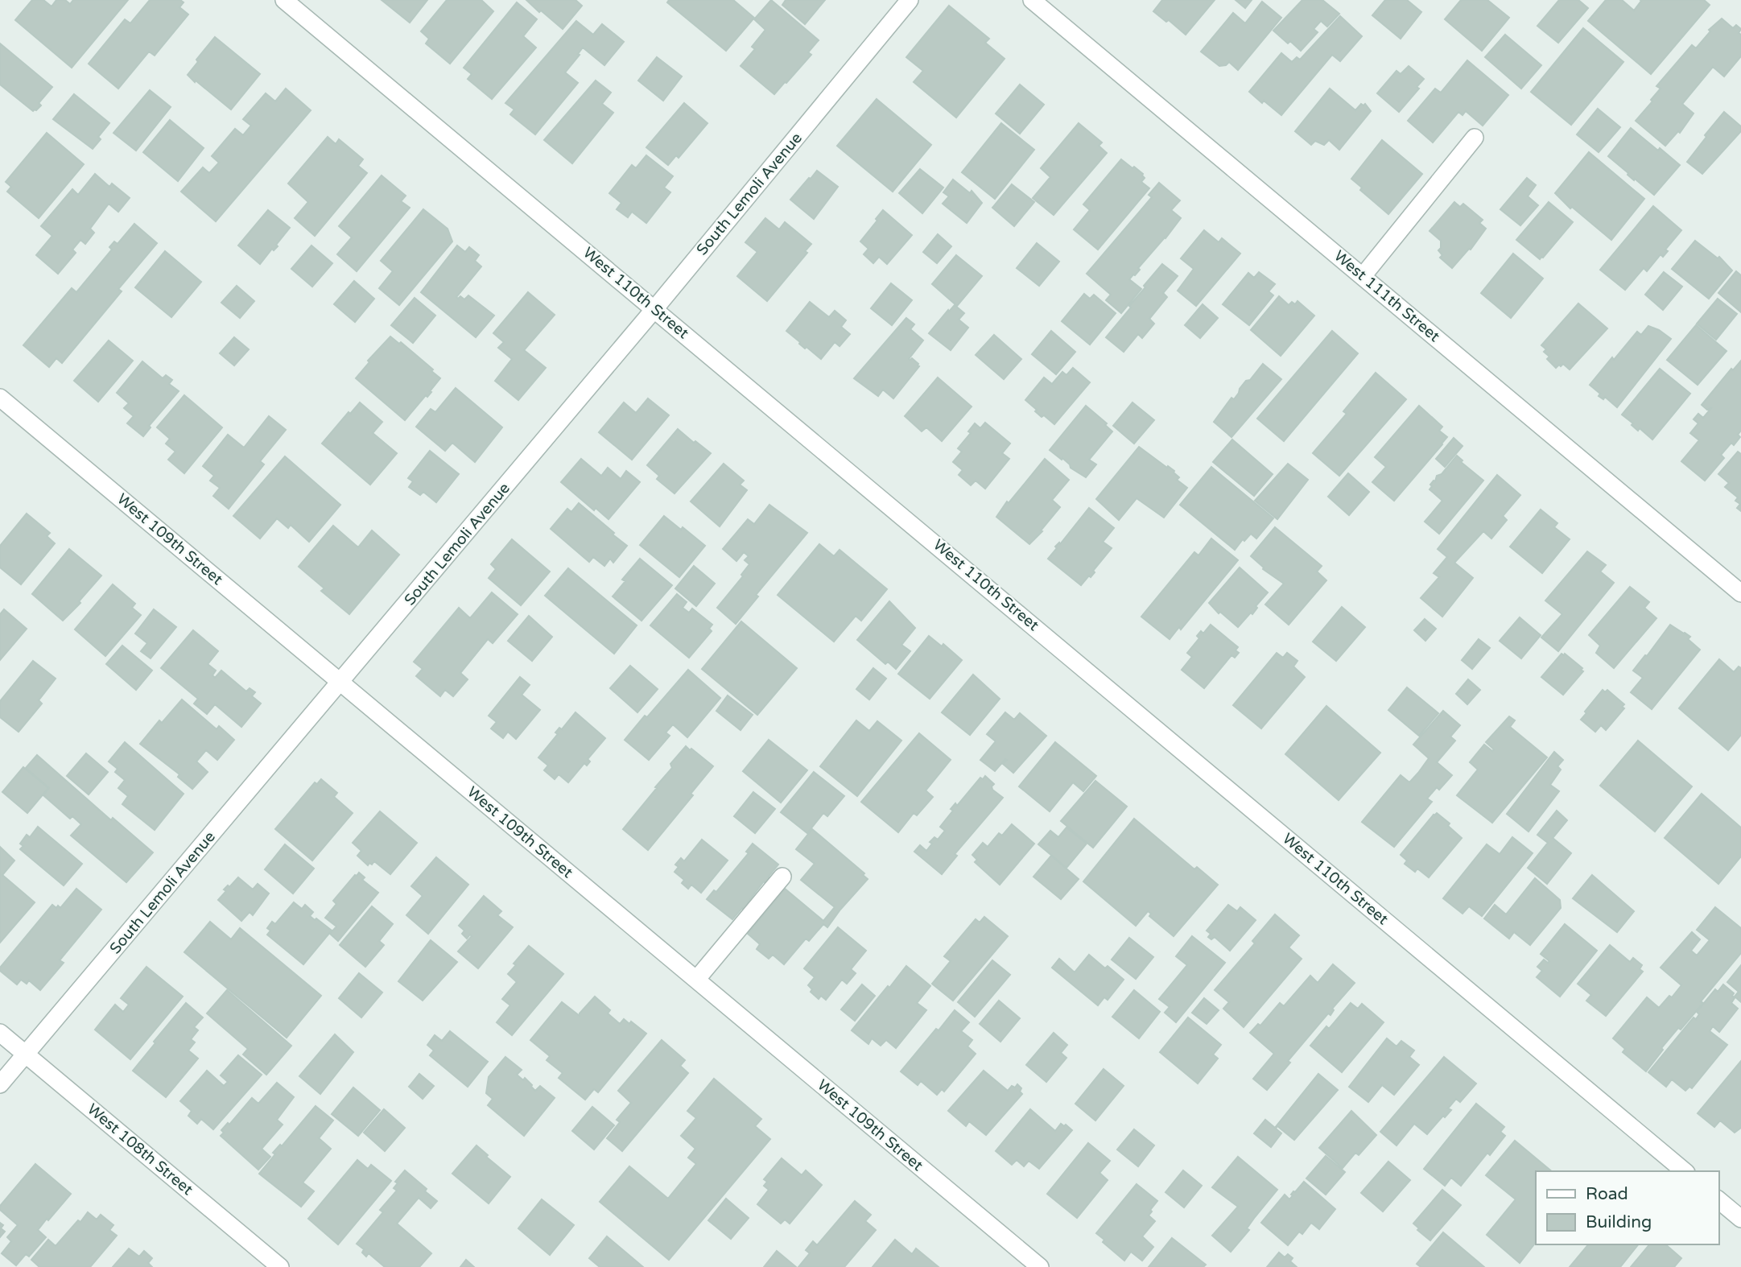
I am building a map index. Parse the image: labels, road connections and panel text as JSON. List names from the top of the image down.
{
  "streets": {
    "street": [
      "South Lemoli Avenue",
      "West 110th Street",
      "West 111th Street",
      "West 109th Street",
      "West 108th Street"
    ]
  },
  "crossings": [
    ["South Lemoli Avenue", "West 110th Street"],
    ["South Lemoli Avenue", "West 109th Street"],
    ["South Lemoli Avenue", "West 108th Street"]
  ],
  "legend": ["Road", "Building"]
}
